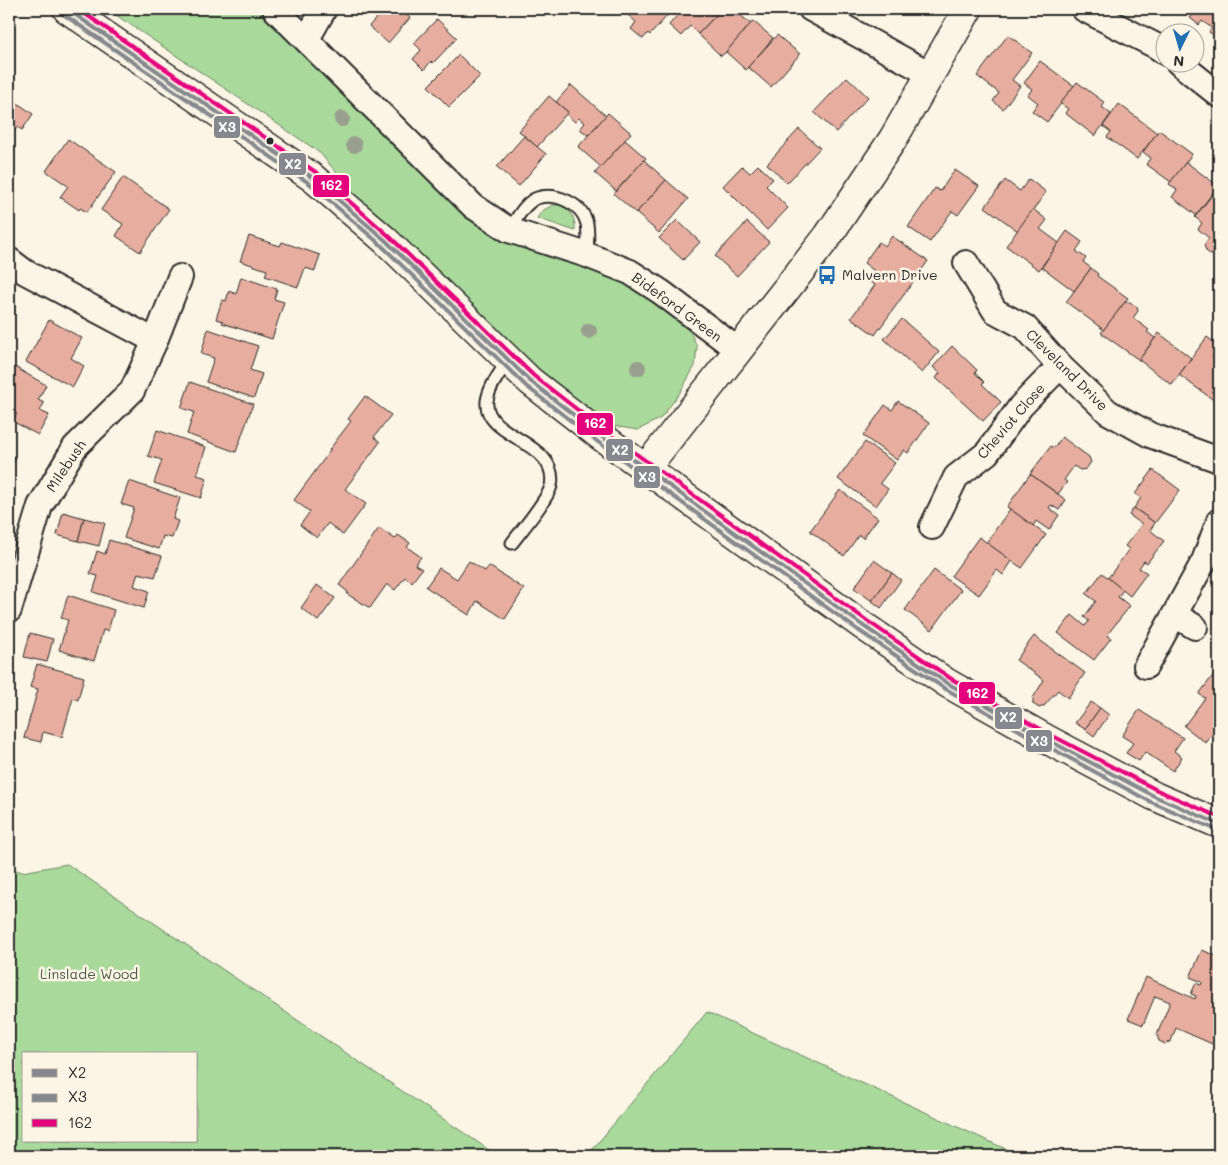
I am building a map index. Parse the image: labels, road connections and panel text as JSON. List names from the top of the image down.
{
  "streets": {
    "street": [
      "Bideford Green",
      "Cleveland Drive",
      "Cheviot Close",
      "Milebush"
    ]
  },
  "crossings": [
    ["Cleveland Drive", "Cheviot Close"]
  ],
  "parks": ["Linslade Wood"],
  "places": {
    "bus stop": ["Malvern Drive"]
  },
  "lines": ["transit line X2", "transit line 162", "transit line X3"],
  "legend": ["X2", "X3", "162"],
  "north": "bottom"
}
